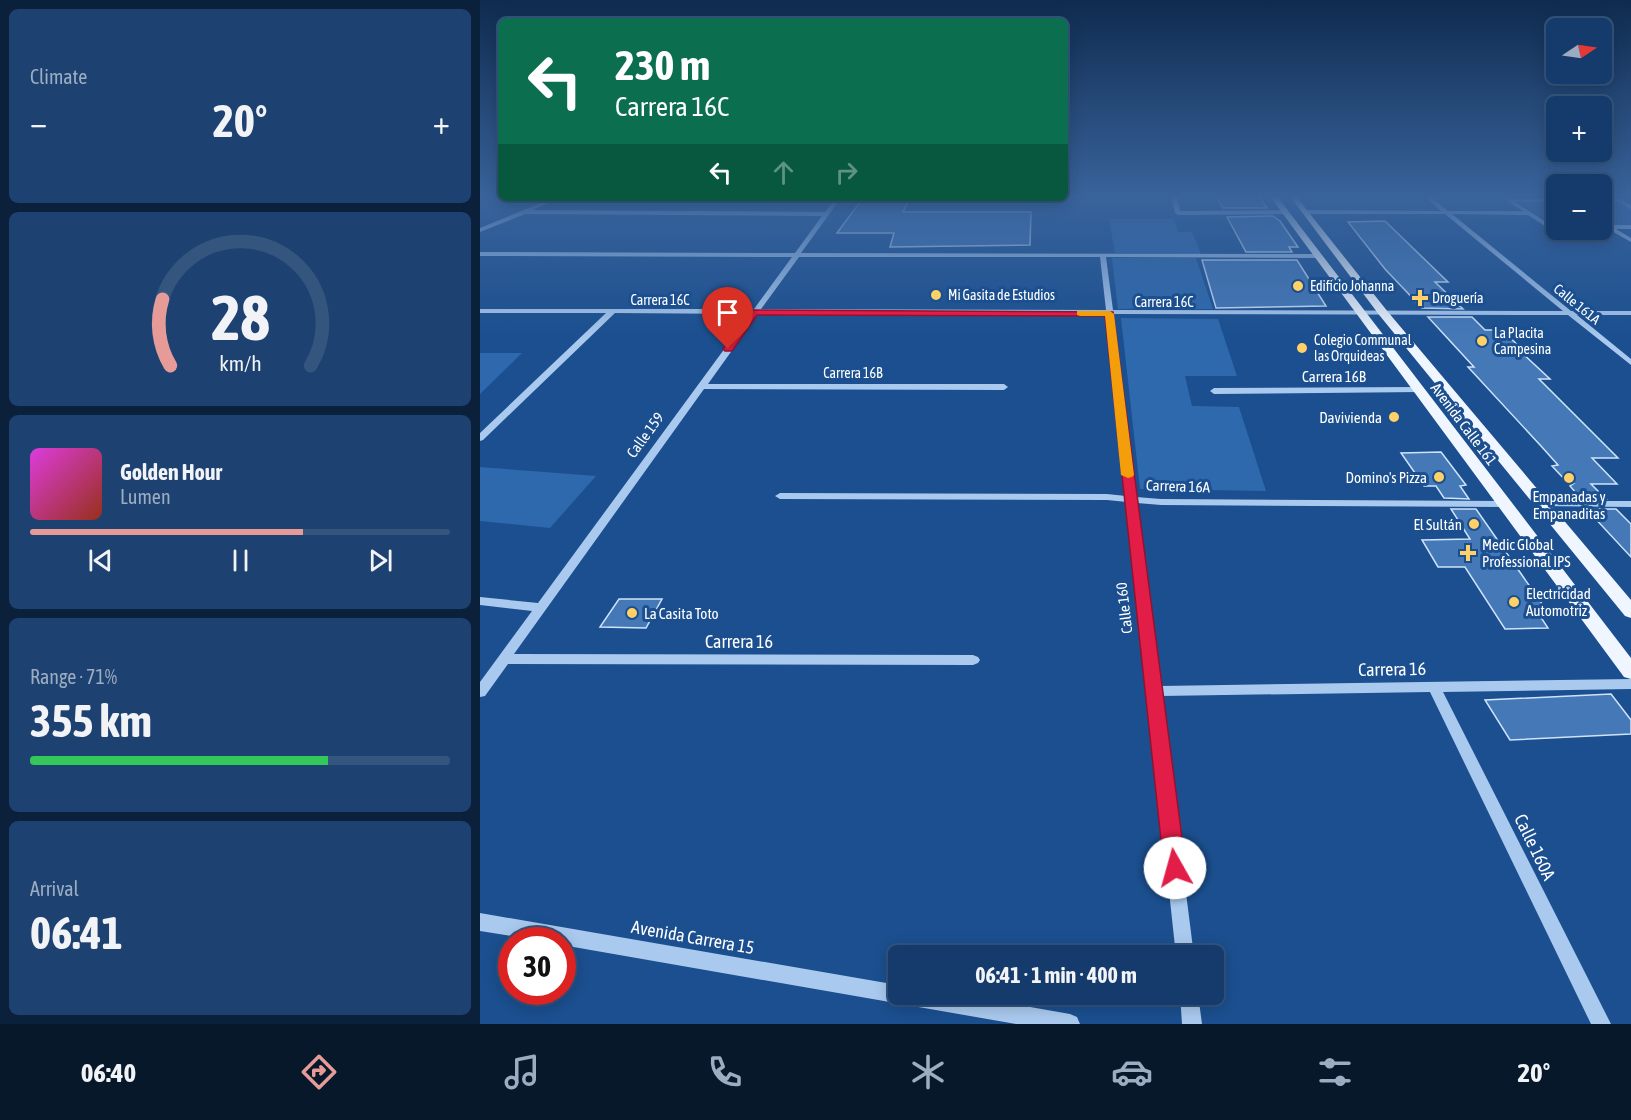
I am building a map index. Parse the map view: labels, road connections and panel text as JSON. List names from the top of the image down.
{
  "streets": {
    "main road": ["Avenida Calle 161"],
    "street": [
      "Carrera 16C",
      "Calle 161A",
      "Carrera 16B",
      "Calle 159",
      "Carrera 16A",
      "Calle 160",
      "Carrera 16",
      "Calle 160A",
      "Avenida Carrera 15"
    ]
  },
  "crossings": [
    ["Carrera 16C", "Calle 161A"],
    ["Carrera 16C", "Avenida Calle 161"],
    ["Carrera 16C", "Calle 159"],
    ["Carrera 16C", "Calle 160"],
    ["Carrera 16B", "Avenida Calle 161"],
    ["Carrera 16B", "Calle 159"],
    ["Avenida Calle 161", "Carrera 16A"],
    ["Calle 159", "Carrera 16"],
    ["Carrera 16A", "Calle 160"],
    ["Calle 160", "Carrera 16"],
    ["Carrera 16", "Calle 160A"]
  ],
  "places": {
    "other": [
      "Edificio Johanna",
      "Mi Gasita de Estudios",
      "La Placita Campesina",
      "Colegio Communal las Orquideas",
      "Davivienda",
      "Domino's Pizza",
      "Empanadas y Empanaditas",
      "El Sultán",
      "Electricidad Automotriz",
      "La Casita Toto"
    ],
    "health": ["Droguería", "Medic Global Professional IPS"]
  },
  "north": "right",
  "page": {
    "tile": [
      "Climate",
      ["Range · 71%", "355 km"],
      ["Arrival", "06:41"]
    ],
    "map_buttons": ["+", "−"],
    "turn": ["230 m", "Carrera 16C"],
    "heat": ["−", "20°", "+"],
    "song": ["Golden Hour", "Lumen"],
    "limit": "30",
    "trip": "06:41 · 1 min · 400 m",
    "tabs": ["06:40", "20°"],
    "gauge": ["28", "km/h"]
  }
}
